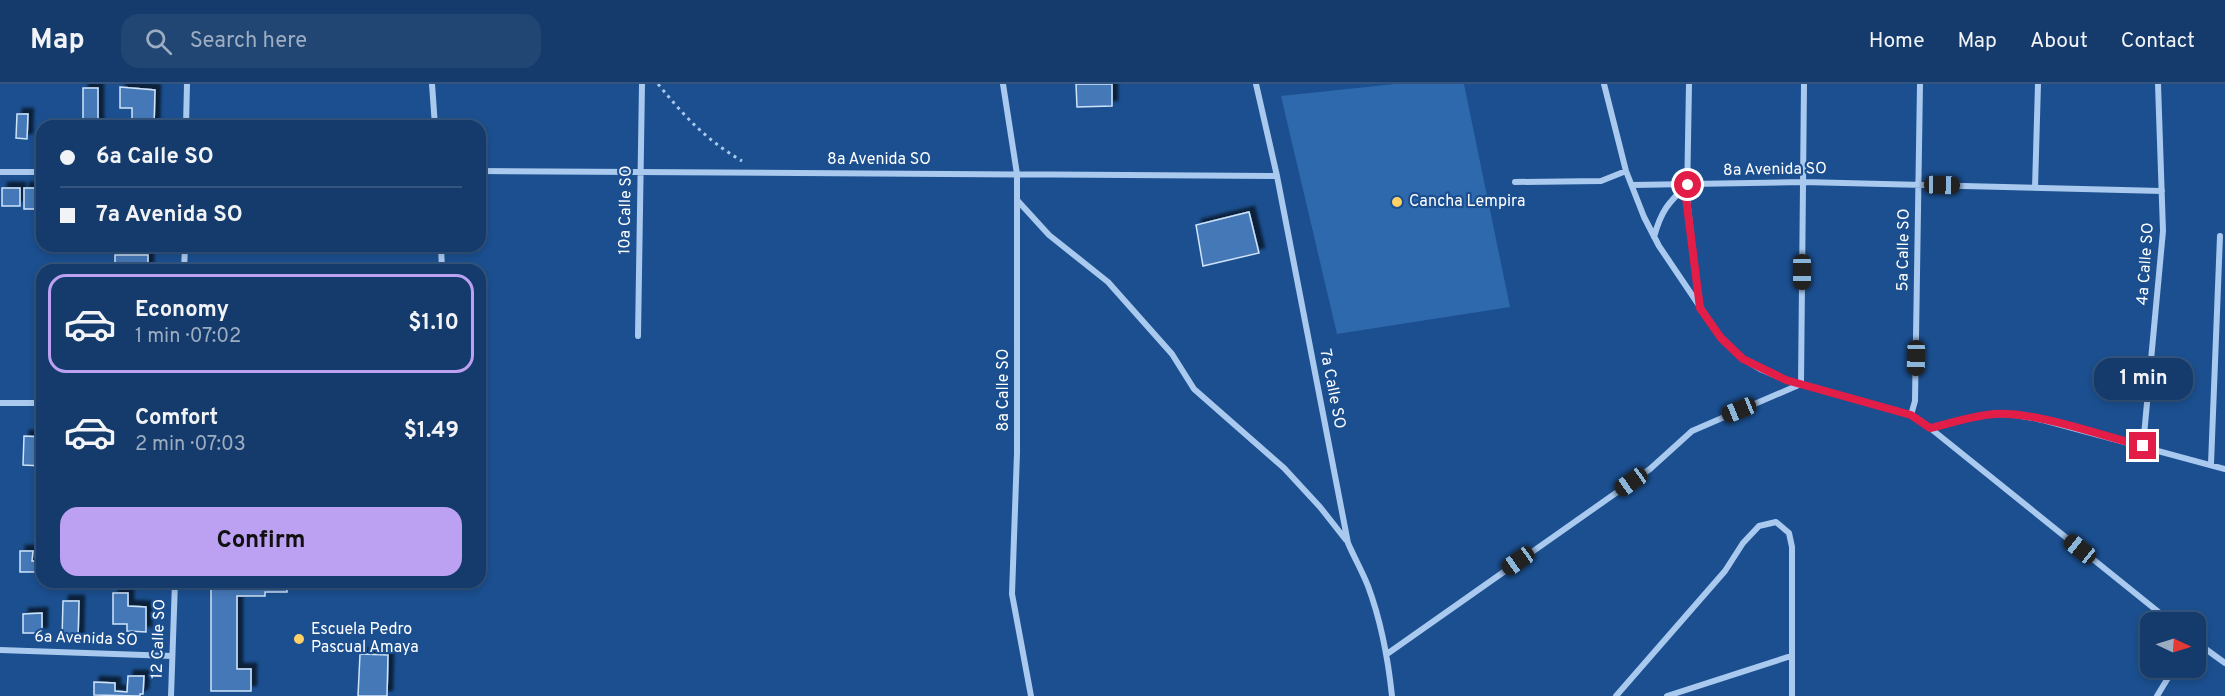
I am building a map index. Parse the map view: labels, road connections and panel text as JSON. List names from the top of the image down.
{
  "streets": {
    "street": [
      "8a Avenida SO",
      "10a Calle SO",
      "5a Calle SO",
      "4a Calle SO",
      "7a Calle SO",
      "8a Calle SO",
      "6a Avenida SO",
      "12 Calle SO"
    ]
  },
  "crossings": [
    ["8a Avenida SO", "10a Calle SO"],
    ["8a Avenida SO", "5a Calle SO"],
    ["8a Avenida SO", "4a Calle SO"],
    ["8a Avenida SO", "7a Calle SO"],
    ["8a Avenida SO", "8a Calle SO"],
    ["6a Avenida SO", "12 Calle SO"]
  ],
  "places": ["Cancha Lempira", "Escuela Pedro Pascual Amaya"],
  "north": "right",
  "page": {
    "header": "Map",
    "search": "Search here",
    "nav": [
      "Home",
      "Map",
      "About",
      "Contact"
    ],
    "banner": ["6a Calle SO", "7a Avenida SO"],
    "list": [
      {
        "name": "Economy",
        "note": "1 min · 07:02",
        "value": "$1.10"
      },
      {
        "name": "Comfort",
        "note": "2 min · 07:03",
        "value": "$1.49"
      }
    ],
    "bubble": "1 min",
    "buttons": "Confirm"
  }
}
